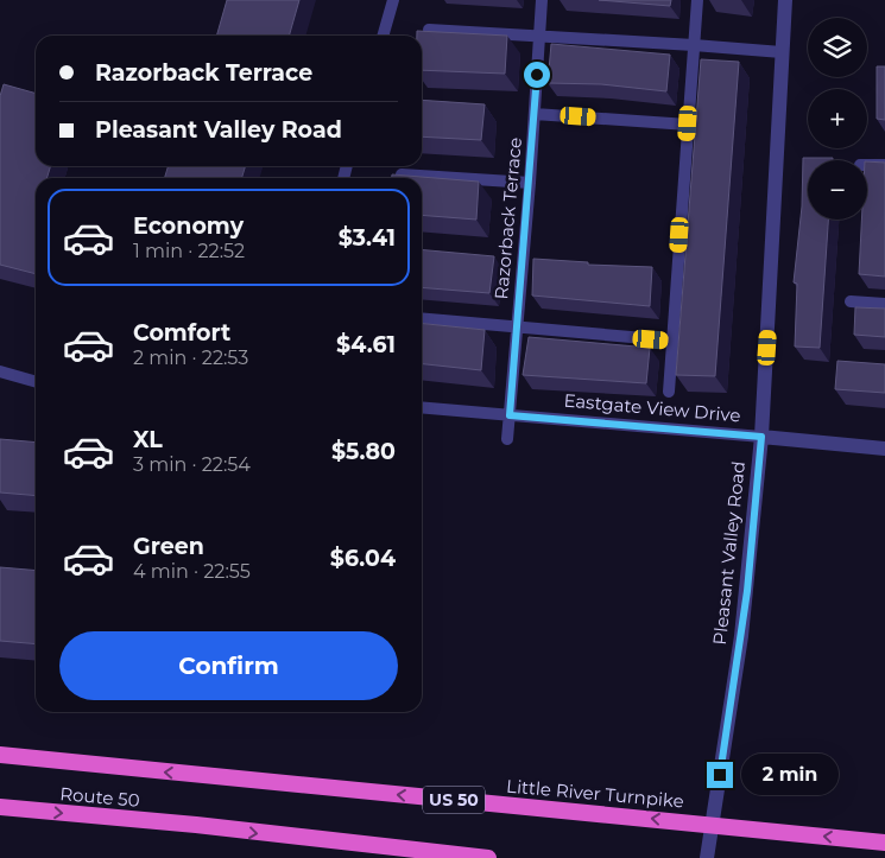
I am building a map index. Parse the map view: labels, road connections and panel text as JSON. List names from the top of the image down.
{
  "streets": {
    "highway": ["Little River Turnpike", "Route 50", "US 50"],
    "street": ["Razorback Terrace", "Eastgate View Drive", "Pleasant Valley Road"]
  },
  "crossings": [
    ["Razorback Terrace", "Eastgate View Drive"],
    ["Eastgate View Drive", "Pleasant Valley Road"],
    ["Pleasant Valley Road", "Little River Turnpike"],
    ["Little River Turnpike", "Route 50"]
  ],
  "one_way": ["Little River Turnpike"],
  "page": {
    "map_buttons": ["+", "−"],
    "banner": ["Razorback Terrace", "Pleasant Valley Road"],
    "list": [
      {
        "name": "Economy",
        "note": "1 min · 22:52",
        "value": "$3.41"
      },
      {
        "name": "Comfort",
        "note": "2 min · 22:53",
        "value": "$4.61"
      },
      {
        "name": "XL",
        "note": "3 min · 22:54",
        "value": "$5.80"
      },
      {
        "name": "Green",
        "note": "4 min · 22:55",
        "value": "$6.04"
      }
    ],
    "buttons": "Confirm",
    "bubble": "2 min"
  }
}
